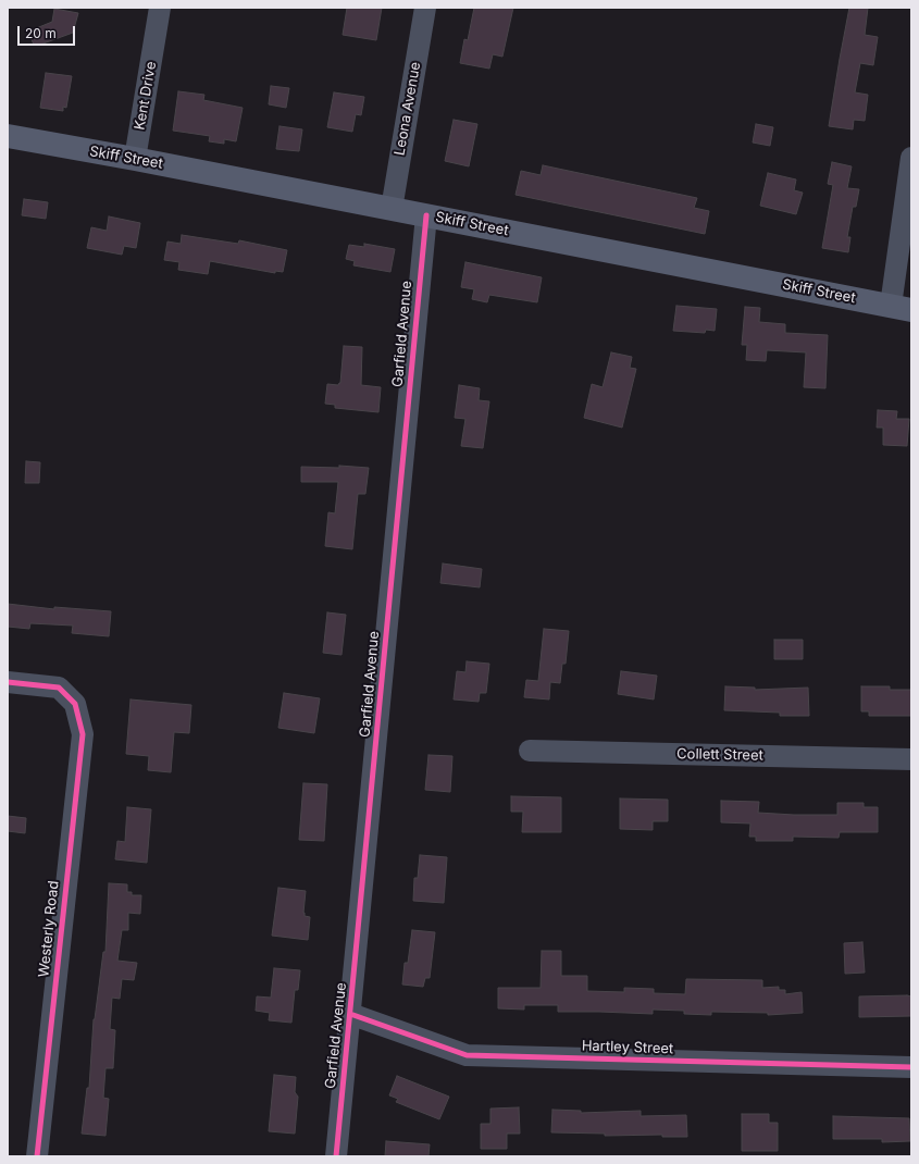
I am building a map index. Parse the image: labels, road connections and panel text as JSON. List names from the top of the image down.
{
  "streets": {
    "main road": ["Skiff Street"],
    "street": [
      "Kent Drive",
      "Leona Avenue",
      "Garfield Avenue",
      "Collett Street",
      "Westerly Road",
      "Hartley Street"
    ]
  },
  "crossings": [
    ["Kent Drive", "Skiff Street"],
    ["Leona Avenue", "Skiff Street"],
    ["Skiff Street", "Garfield Avenue"],
    ["Garfield Avenue", "Hartley Street"]
  ],
  "scale_bar": "20 m"
}
